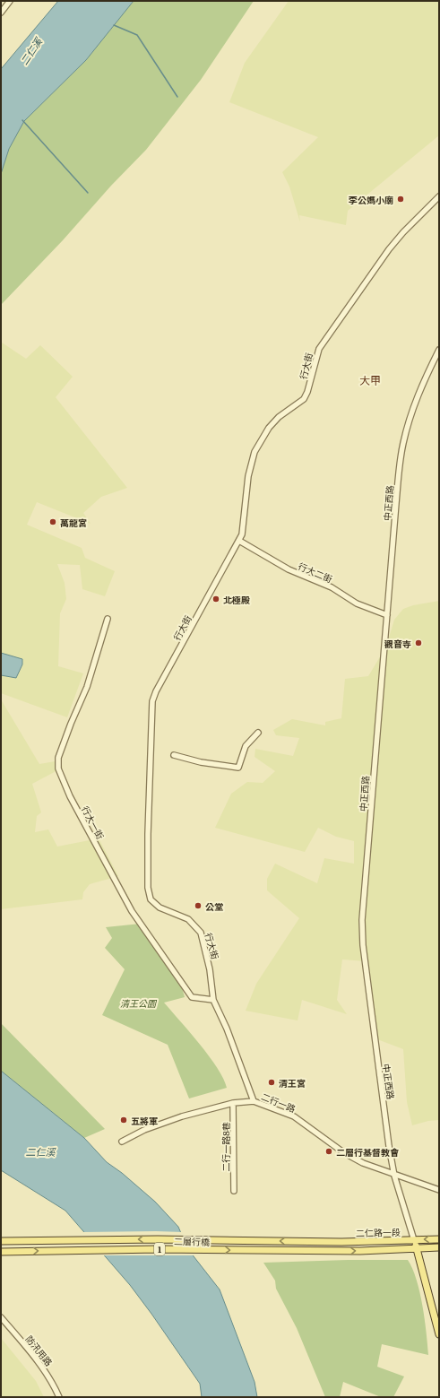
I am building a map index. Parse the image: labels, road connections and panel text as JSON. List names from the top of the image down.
{
  "streets": {
    "main road": ["二仁路一段", "二層行橋", "1"],
    "street": [
      "行大街",
      "中正西路",
      "行大二街",
      "行大一街",
      "二行一路",
      "二行一路8巷",
      "防汛用路"
    ]
  },
  "crossings": [
    ["行大街", "行大二街"],
    ["行大街", "行大一街"],
    ["行大街", "二行一路"],
    ["中正西路", "行大二街"],
    ["中正西路", "二行一路"],
    ["中正西路", "二仁路一段"],
    ["二行一路", "二行一路8巷"],
    ["二仁路一段", "二層行橋"]
  ],
  "districts": ["大甲"],
  "water": ["二仁溪"],
  "parks": ["清王公園"],
  "places": [
    "李公媽小廟",
    "萬龍宮",
    "北極殿",
    "觀音寺",
    "公堂",
    "清王宮",
    "五將軍",
    "二層行基督教會"
  ]
}
